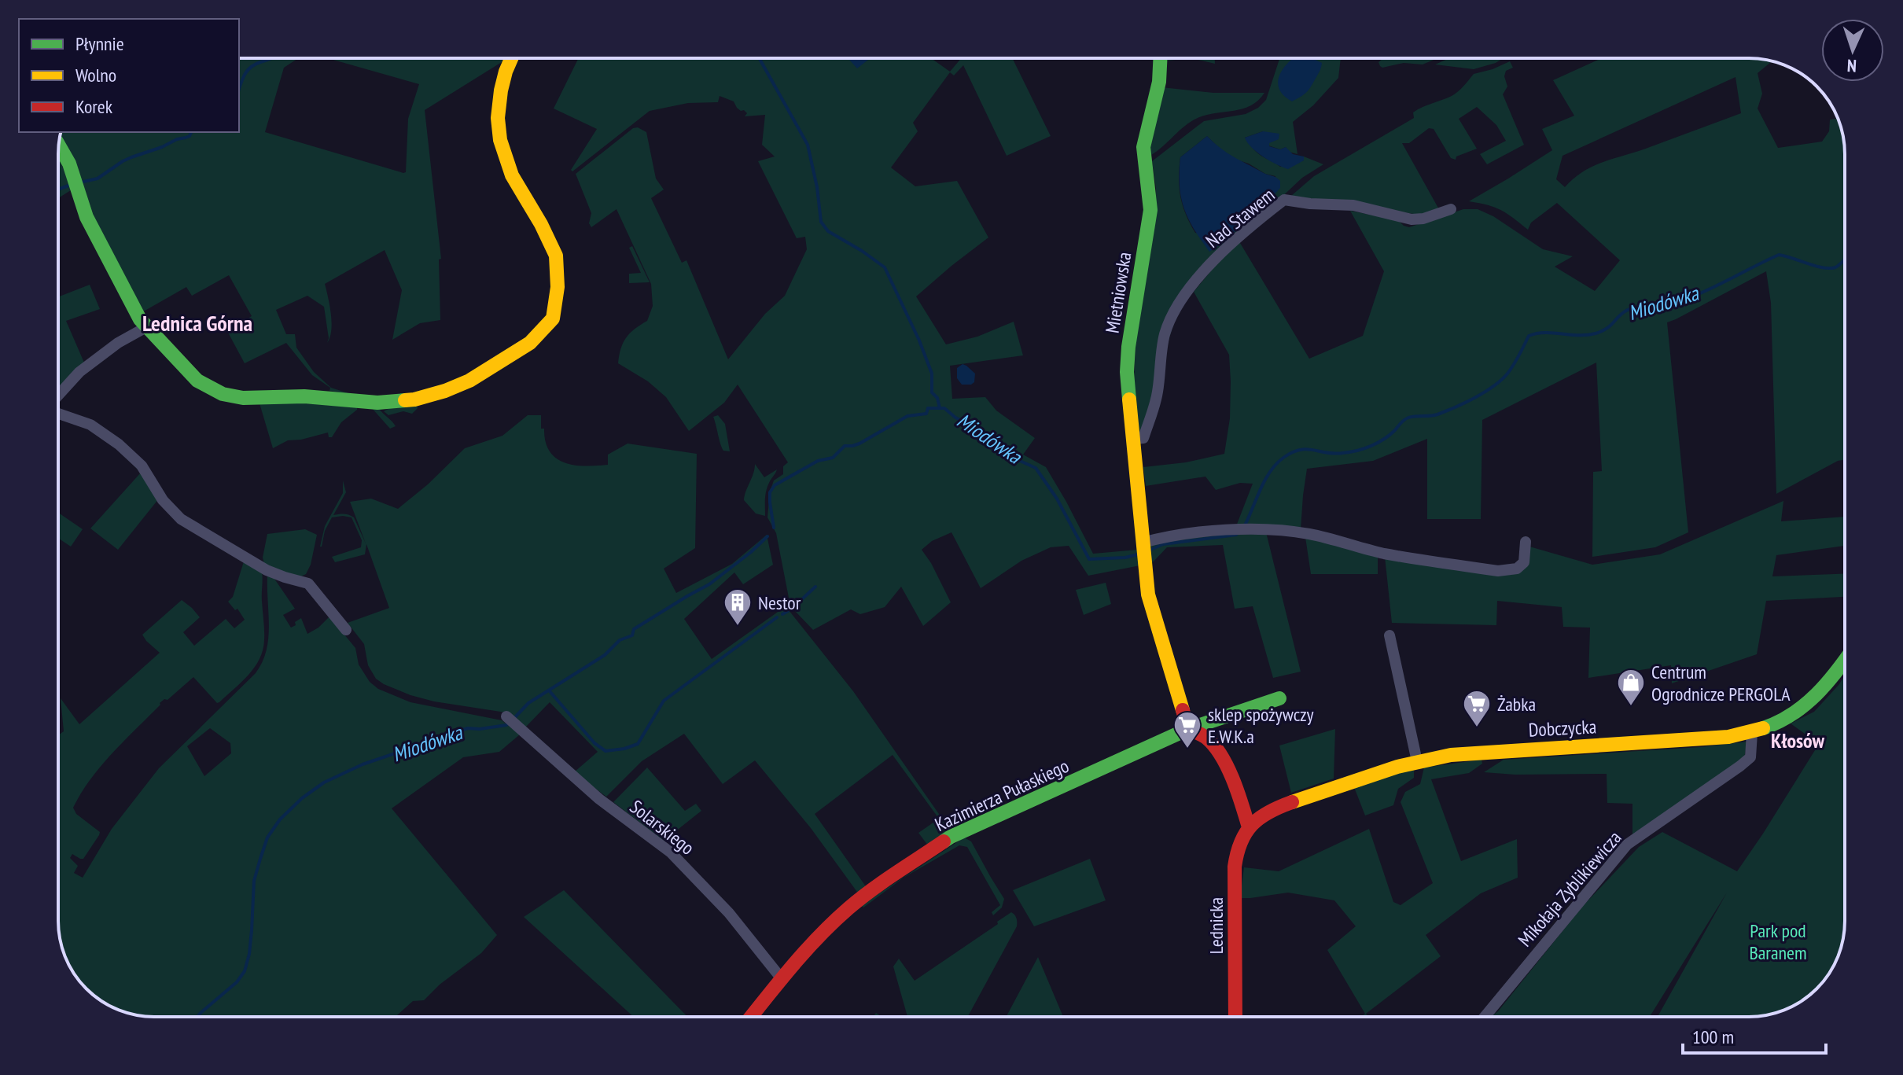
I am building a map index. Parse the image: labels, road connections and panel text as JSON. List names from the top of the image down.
{
  "streets": {
    "street": [
      "Nad Stawem",
      "Mietniowska",
      "Dobczycka",
      "Kazimierza Pułaskiego",
      "Solarskiego",
      "Mikołaja Zyblikiewicza",
      "Lednicka"
    ]
  },
  "crossings": [
    ["Nad Stawem", "Mietniowska"],
    ["Mietniowska", "Kazimierza Pułaskiego"],
    ["Dobczycka", "Mikołaja Zyblikiewicza"],
    ["Dobczycka", "Lednicka"],
    ["Kazimierza Pułaskiego", "Solarskiego"]
  ],
  "districts": ["Lednica Górna", "Kłosów"],
  "water": ["Miodówka"],
  "parks": ["Park pod Baranem"],
  "places": {
    "building": ["Nestor"],
    "shop": ["Centrum Ogrodnicze PERGOLA"],
    "supermarket": ["Żabka", "sklep spożywczy E.W.K.a"]
  },
  "legend": ["Płynnie", "Wolno", "Korek"],
  "scale_bar": "100 m",
  "north": "bottom"
}
